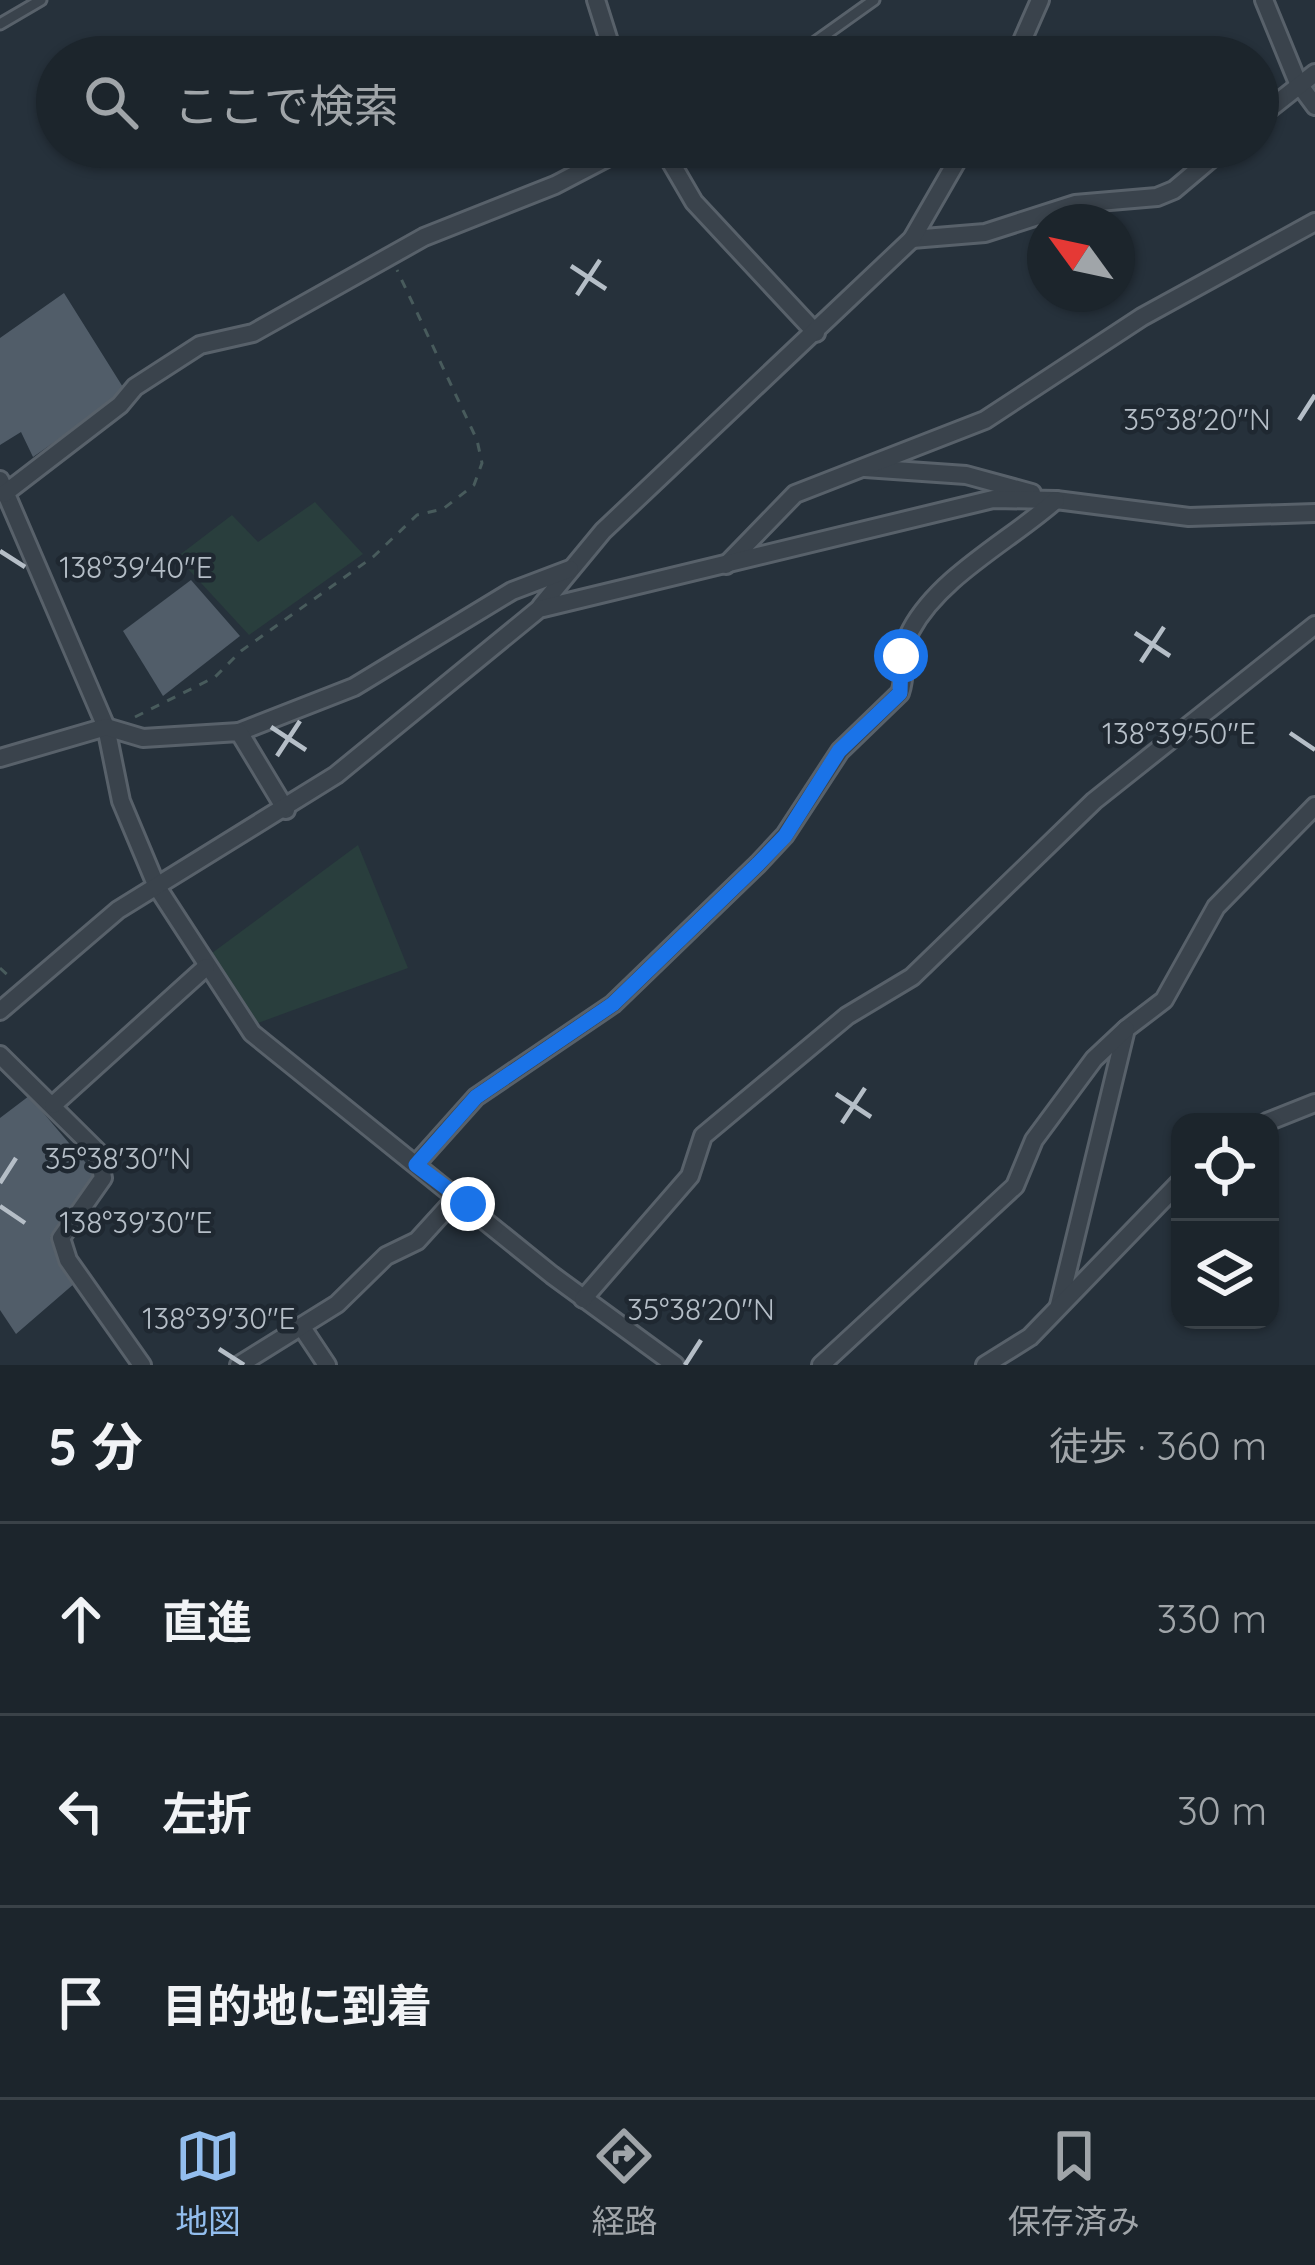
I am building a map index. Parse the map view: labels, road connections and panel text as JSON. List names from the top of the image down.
{
  "north": "top left",
  "page": {
    "search": "ここで検索",
    "heading": ["5 分", "徒歩 · 360 m"],
    "list": [
      ["直進", "330 m"],
      ["左折", "30 m"],
      "目的地に到着"
    ],
    "nav": ["地図", "経路", "保存済み"]
  },
  "coordinates": [
    "35°38'20\"N",
    "138°39'40\"E",
    "138°39'50\"E",
    "35°38'30\"N",
    "138°39'30\"E"
  ]
}
